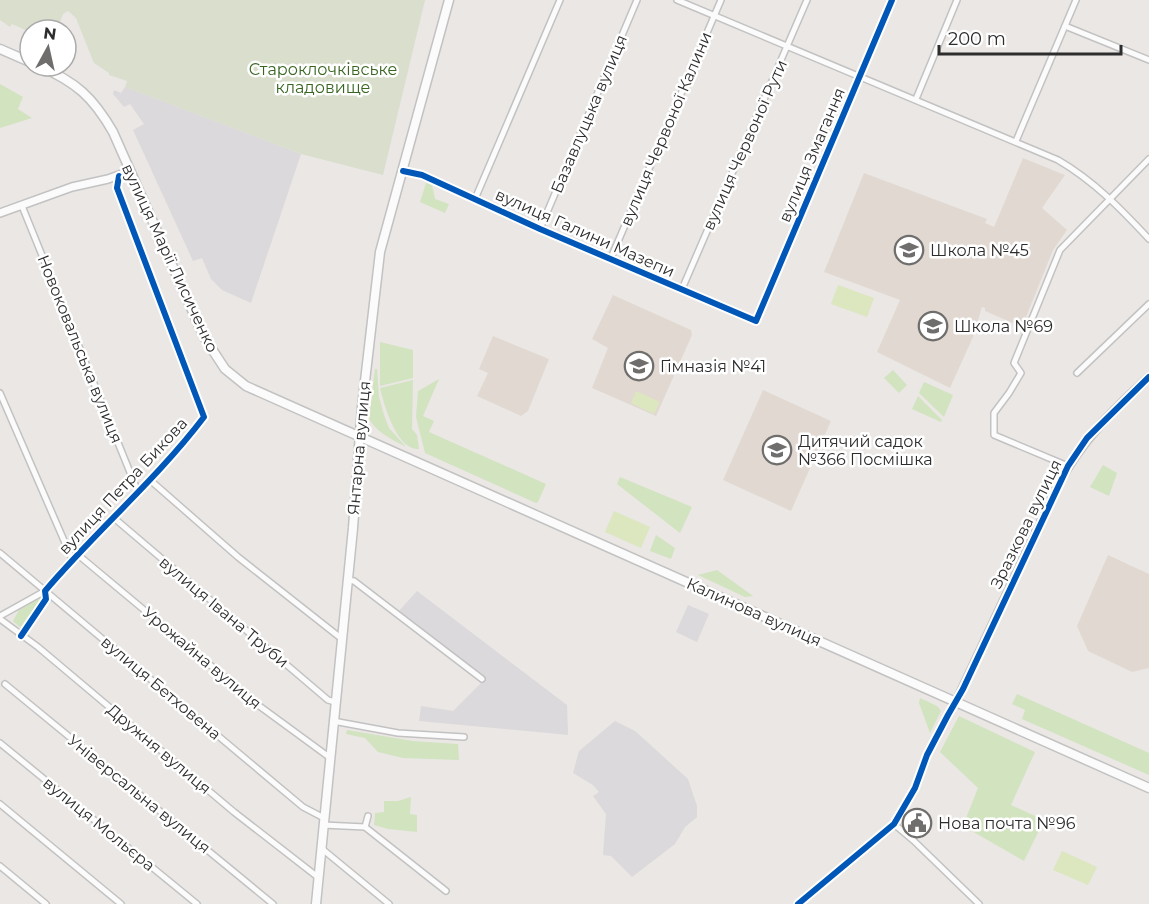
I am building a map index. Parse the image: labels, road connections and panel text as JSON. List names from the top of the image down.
{
  "streets": {
    "main road": ["вулиця Марії Лисиченко", "Янтарна вулиця", "Калинова вулиця"],
    "street": [
      "Базавлуцька вулиця",
      "вулиця Червоної Калини",
      "вулиця Червоної Рути",
      "вулиця Змагання",
      "вулиця Галини Мазепи",
      "Новоковальська вулиця",
      "вулиця Петра Бикова",
      "Зразкова вулиця",
      "вулиця Івана Труби",
      "Урожайна вулиця",
      "вулиця Бетховена",
      "Дружня вулиця",
      "Універсальна вулиця",
      "вулиця Мольєра"
    ]
  },
  "crossings": [
    ["Базавлуцька вулиця", "вулиця Галини Мазепи"],
    ["вулиця Червоної Калини", "вулиця Галини Мазепи"],
    ["вулиця Червоної Рути", "вулиця Галини Мазепи"],
    ["вулиця Змагання", "вулиця Галини Мазепи"],
    ["вулиця Галини Мазепи", "Янтарна вулиця"],
    ["вулиця Марії Лисиченко", "Янтарна вулиця"],
    ["вулиця Марії Лисиченко", "Калинова вулиця"],
    ["Новоковальська вулиця", "вулиця Петра Бикова"],
    ["Янтарна вулиця", "вулиця Івана Труби"],
    ["Янтарна вулиця", "Калинова вулиця"],
    ["Янтарна вулиця", "Урожайна вулиця"],
    ["Янтарна вулиця", "вулиця Бетховена"],
    ["Янтарна вулиця", "Дружня вулиця"],
    ["вулиця Петра Бикова", "вулиця Івана Труби"],
    ["вулиця Петра Бикова", "Урожайна вулиця"],
    ["вулиця Петра Бикова", "вулиця Бетховена"],
    ["вулиця Петра Бикова", "Дружня вулиця"],
    ["Зразкова вулиця", "Калинова вулиця"]
  ],
  "parks": ["Староклочківське кладовище"],
  "places": {
    "school or university": [
      "Школа №45",
      "Школа №69",
      "Гімназія №41",
      "Дитячий садок №366 Посмішка"
    ],
    "public building": ["Нова почта №96"]
  },
  "scale_bar": "200 m",
  "north": "top"
}
